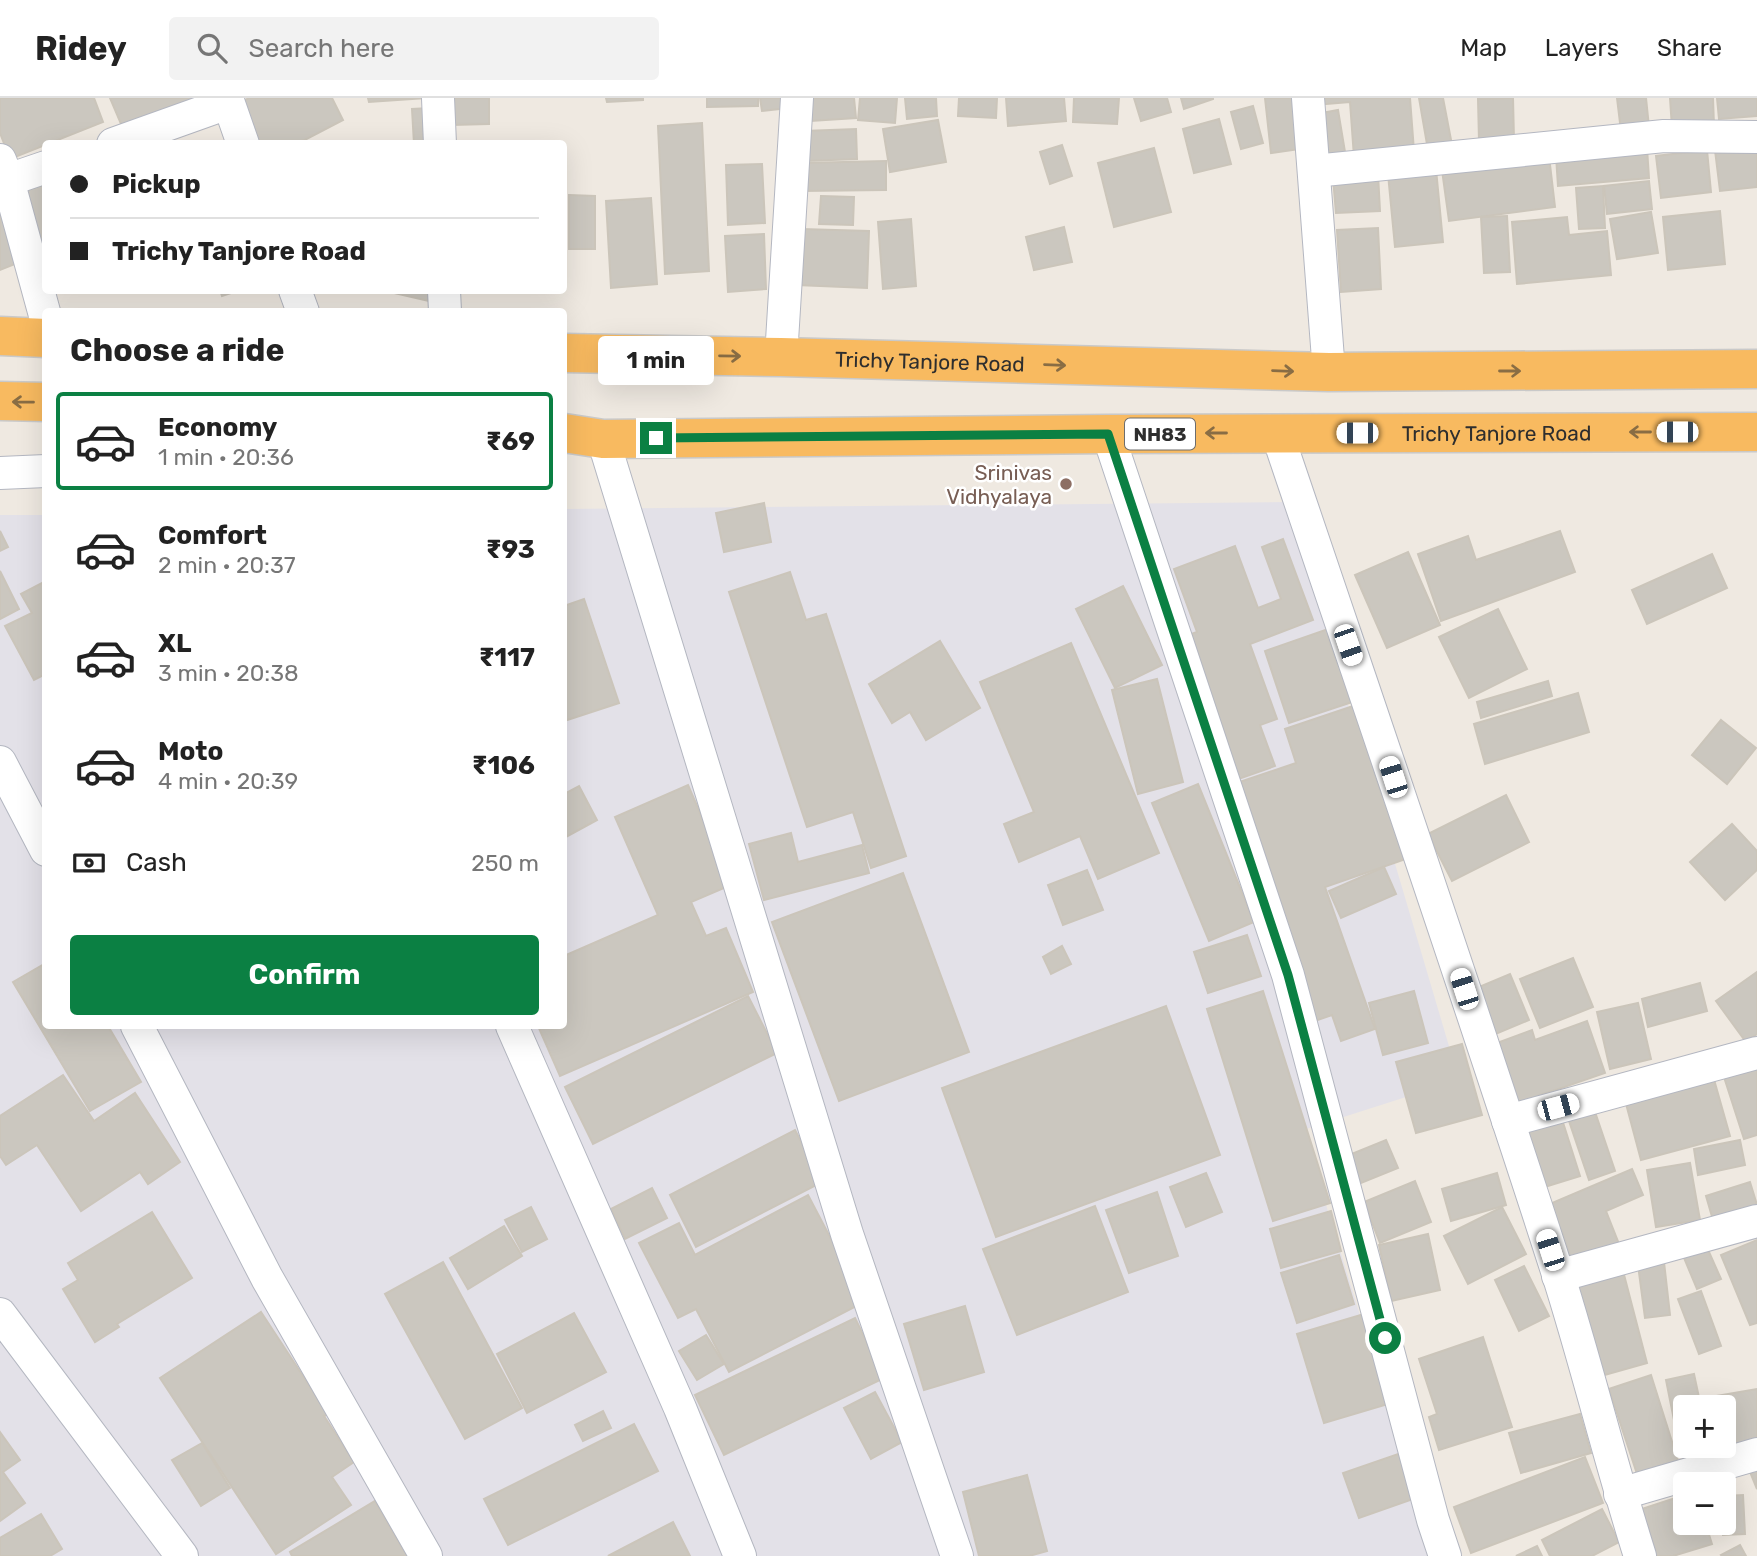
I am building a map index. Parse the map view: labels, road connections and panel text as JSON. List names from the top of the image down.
{
  "streets": {
    "highway": ["Trichy Tanjore Road", "NH83"]
  },
  "places": ["Srinivas Vidhyalaya"],
  "page": {
    "header": "Ridey",
    "search": "Search here",
    "nav": ["Map", "Layers", "Share"],
    "banner": ["Pickup", "Trichy Tanjore Road"],
    "heading": "Choose a ride",
    "bubble": "1 min",
    "list": [
      {
        "name": "Economy",
        "note": "1 min · 20:36",
        "value": "₹69"
      },
      {
        "name": "Comfort",
        "note": "2 min · 20:37",
        "value": "₹93"
      },
      {
        "name": "XL",
        "note": "3 min · 20:38",
        "value": "₹117"
      },
      {
        "name": "Moto",
        "note": "4 min · 20:39",
        "value": "₹106"
      }
    ],
    "pay": ["Cash", "250 m"],
    "buttons": "Confirm",
    "map_buttons": ["+", "−"]
  }
}
